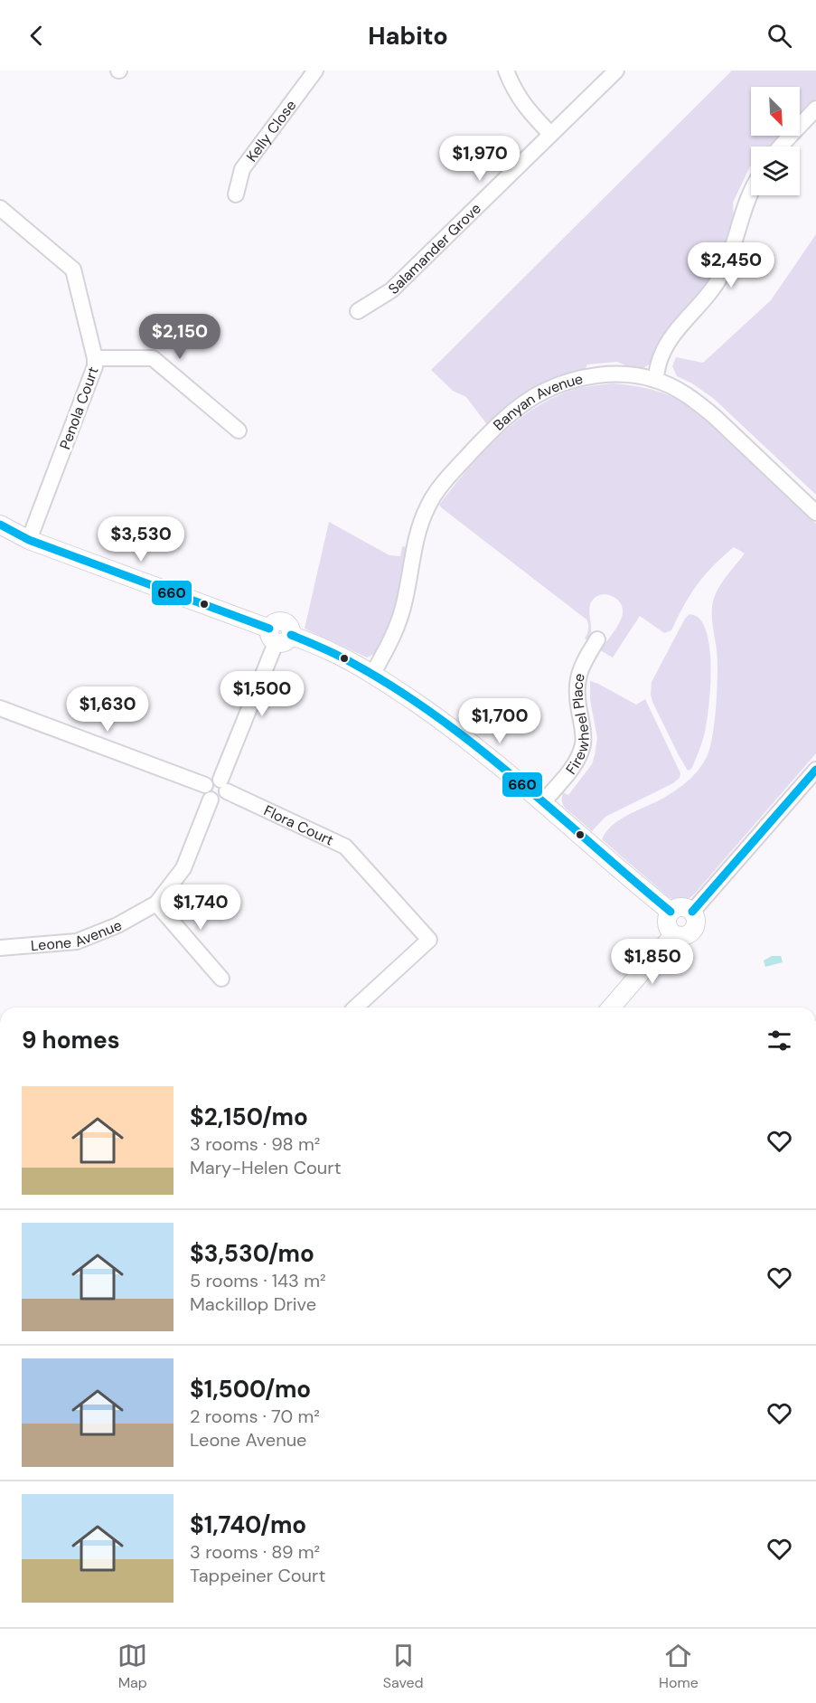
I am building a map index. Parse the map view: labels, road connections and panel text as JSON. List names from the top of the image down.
{
  "streets": {
    "street": [
      "Kelly Close",
      "Salamander Grove",
      "Banyan Avenue",
      "Penola Court",
      "Firewheel Place",
      "Flora Court",
      "Leone Avenue"
    ]
  },
  "lines": ["transit line 660"],
  "north": "bottom right",
  "page": {
    "header": "Habito",
    "price": [
      "$1,970",
      "$2,450",
      "$2,150",
      "$3,530",
      "$1,500",
      "$1,630",
      "$1,700",
      "$1,740",
      "$1,850"
    ],
    "heading": "9 homes",
    "list": [
      {
        "name": "$2,150/mo",
        "note": "3 rooms · 98 m² · Mary-Helen Court"
      },
      {
        "name": "$3,530/mo",
        "note": "5 rooms · 143 m² · Mackillop Drive"
      },
      {
        "name": "$1,500/mo",
        "note": "2 rooms · 70 m² · Leone Avenue"
      },
      {
        "name": "$1,740/mo",
        "note": "3 rooms · 89 m² · Tappeiner Court"
      }
    ],
    "tabs": ["Map", "Saved", "Home"]
  }
}
